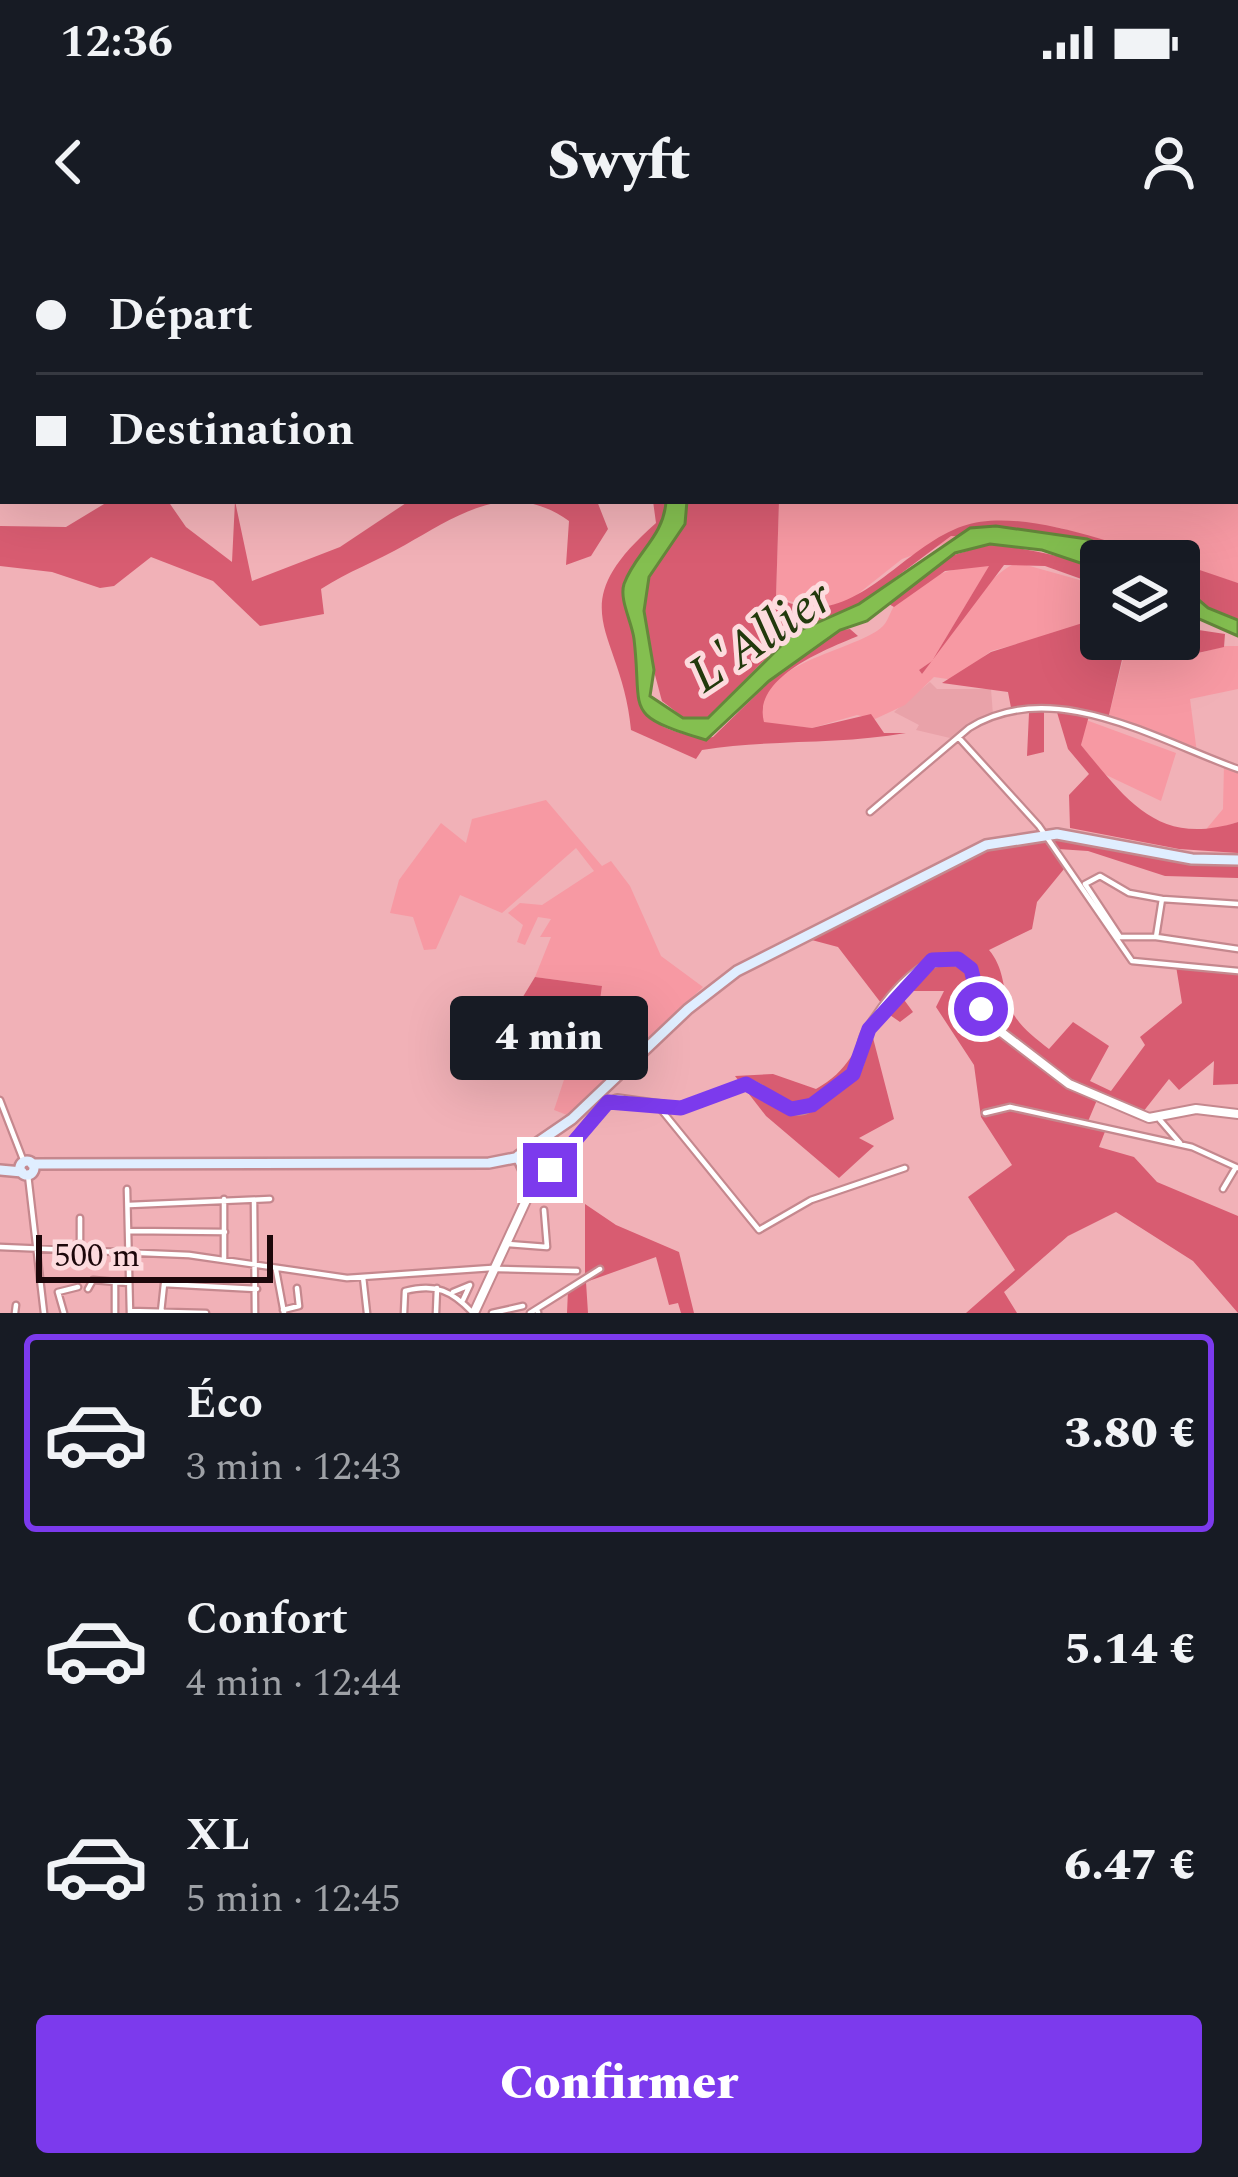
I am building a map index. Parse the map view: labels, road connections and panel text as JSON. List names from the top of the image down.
{
  "water": ["L'Allier"],
  "scale_bar": "500 m",
  "page": {
    "status": "12:36",
    "header": "Swyft",
    "banner": ["Départ", "Destination"],
    "bubble": "4 min",
    "scale": "500 m",
    "list": [
      {
        "name": "Éco",
        "note": "3 min · 12:43",
        "value": "3.80 €"
      },
      {
        "name": "Confort",
        "note": "4 min · 12:44",
        "value": "5.14 €"
      },
      {
        "name": "XL",
        "note": "5 min · 12:45",
        "value": "6.47 €"
      }
    ],
    "buttons": "Confirmer"
  }
}
